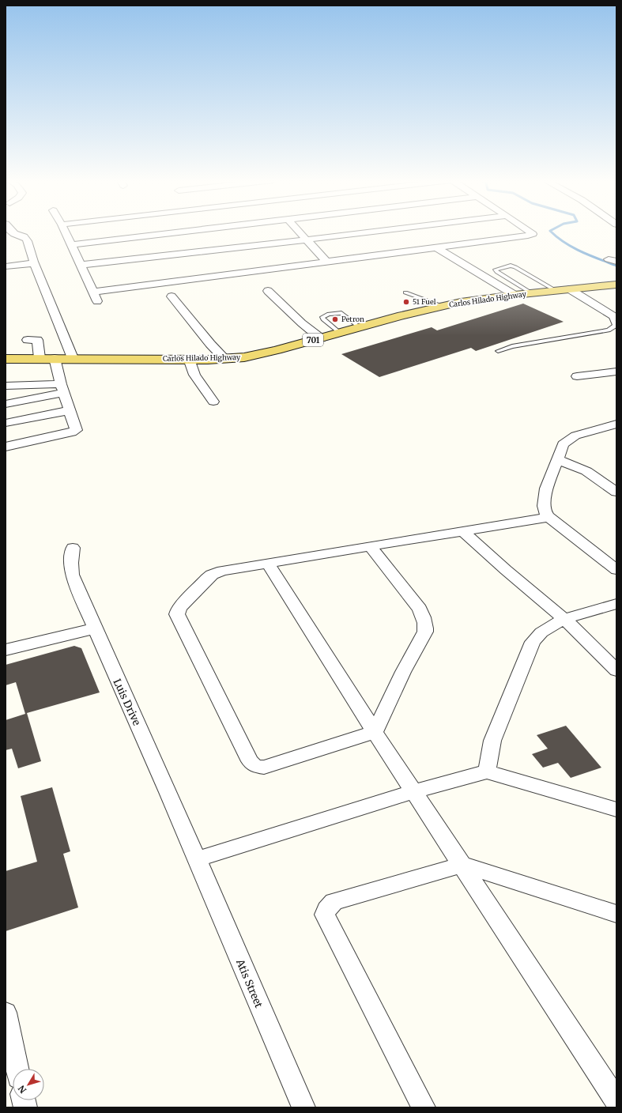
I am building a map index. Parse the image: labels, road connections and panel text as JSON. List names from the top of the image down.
{
  "streets": {
    "main road": ["Carlos Hilado Highway", "701"],
    "street": ["Luis Drive", "Atis Street"]
  },
  "crossings": [
    ["Luis Drive", "Atis Street"]
  ],
  "places": ["51 Fuel", "Petron"],
  "north": "bottom left"
}
